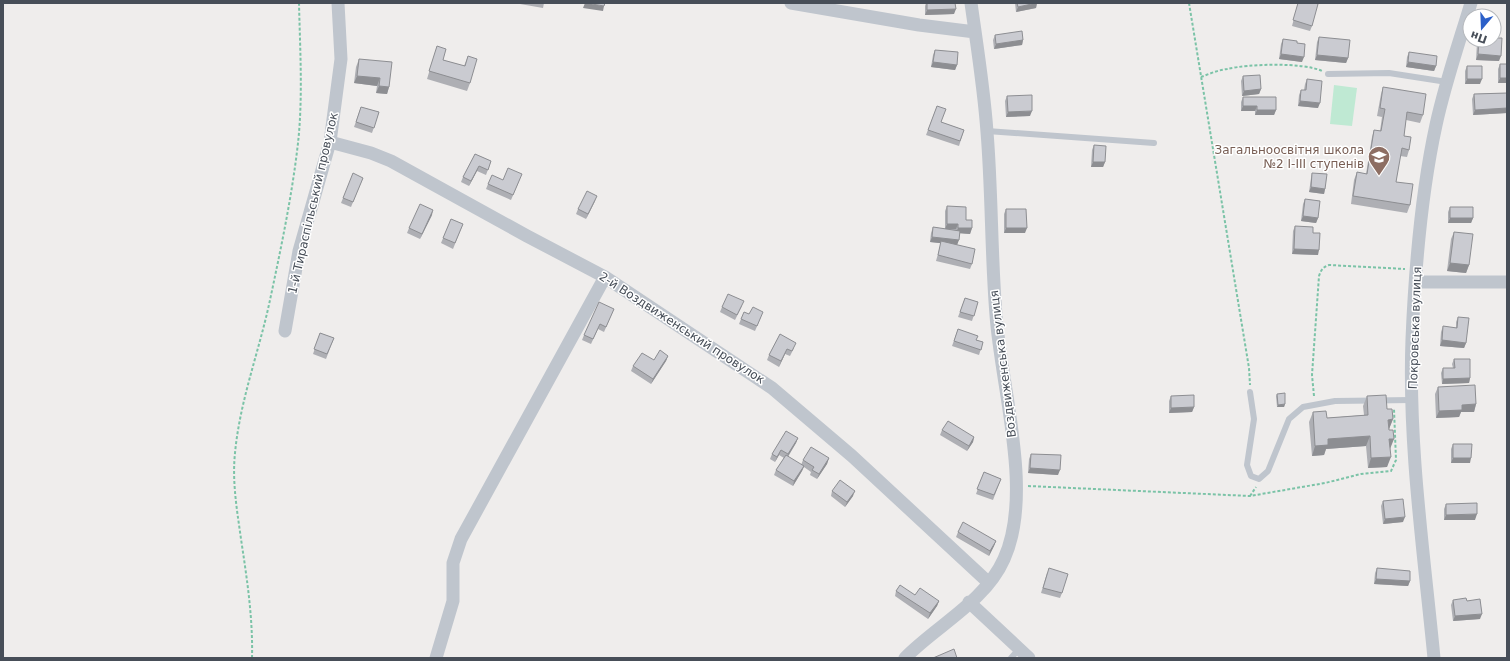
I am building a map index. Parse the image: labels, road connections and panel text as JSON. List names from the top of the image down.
{
  "streets": {
    "street": [
      "1-й Тираспільський провулок",
      "2-й Воздвиженський провулок",
      "Покровська вулиця",
      "Воздвиженська вулиця"
    ]
  },
  "crossings": [
    ["1-й Тираспільський провулок", "2-й Воздвиженський провулок"],
    ["2-й Воздвиженський провулок", "Воздвиженська вулиця"]
  ],
  "places": {
    "school or university": ["Загальноосвітня школа №2 I-III ступенів"]
  },
  "north": "bottom"
}
